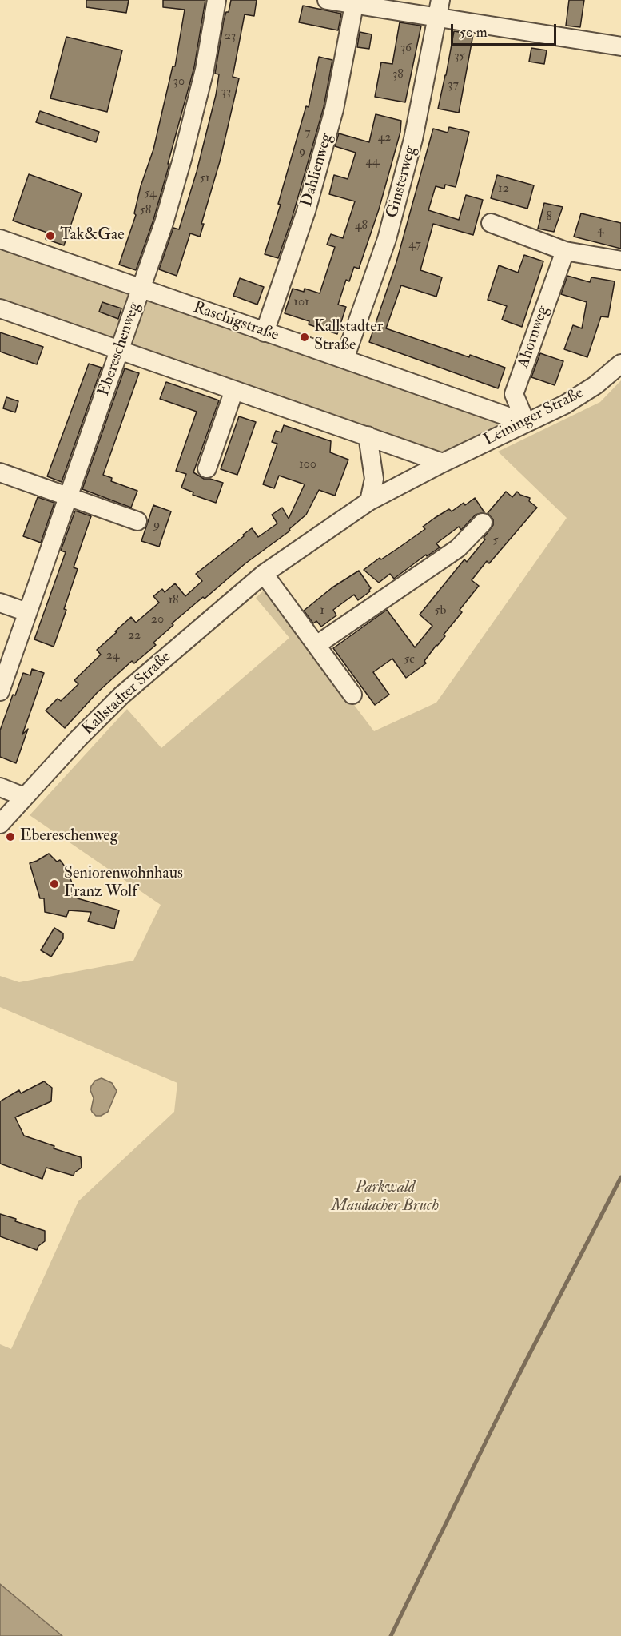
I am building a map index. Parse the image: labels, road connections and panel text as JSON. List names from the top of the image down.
{
  "streets": {
    "street": [
      "Dahlienweg",
      "Ginsterweg",
      "Raschigstraße",
      "Ahornweg",
      "Ebereschenweg",
      "Leininger Straße",
      "Kallstadter Straße"
    ]
  },
  "crossings": [
    ["Dahlienweg", "Raschigstraße"],
    ["Ginsterweg", "Raschigstraße"],
    ["Raschigstraße", "Ahornweg"],
    ["Raschigstraße", "Ebereschenweg"],
    ["Raschigstraße", "Leininger Straße"],
    ["Ahornweg", "Leininger Straße"],
    ["Leininger Straße", "Kallstadter Straße"]
  ],
  "parks": ["Parkwald Maudacher Bruch"],
  "places": [
    "Tak&Gae",
    "Kallstadter Straße",
    "Ebereschenweg",
    "Seniorenwohnhaus Franz Wolf"
  ],
  "house_numbers": [
    "23",
    "36",
    "35",
    "38",
    "30",
    "37",
    "33",
    "7",
    "42",
    "9",
    "44",
    "51",
    "12",
    "54",
    "58",
    "8",
    "48",
    "4",
    "47",
    "101",
    "100",
    "9",
    "5",
    "18",
    "1",
    "5b",
    "20",
    "22",
    "24",
    "5c"
  ],
  "scale_bar": "50 m"
}
